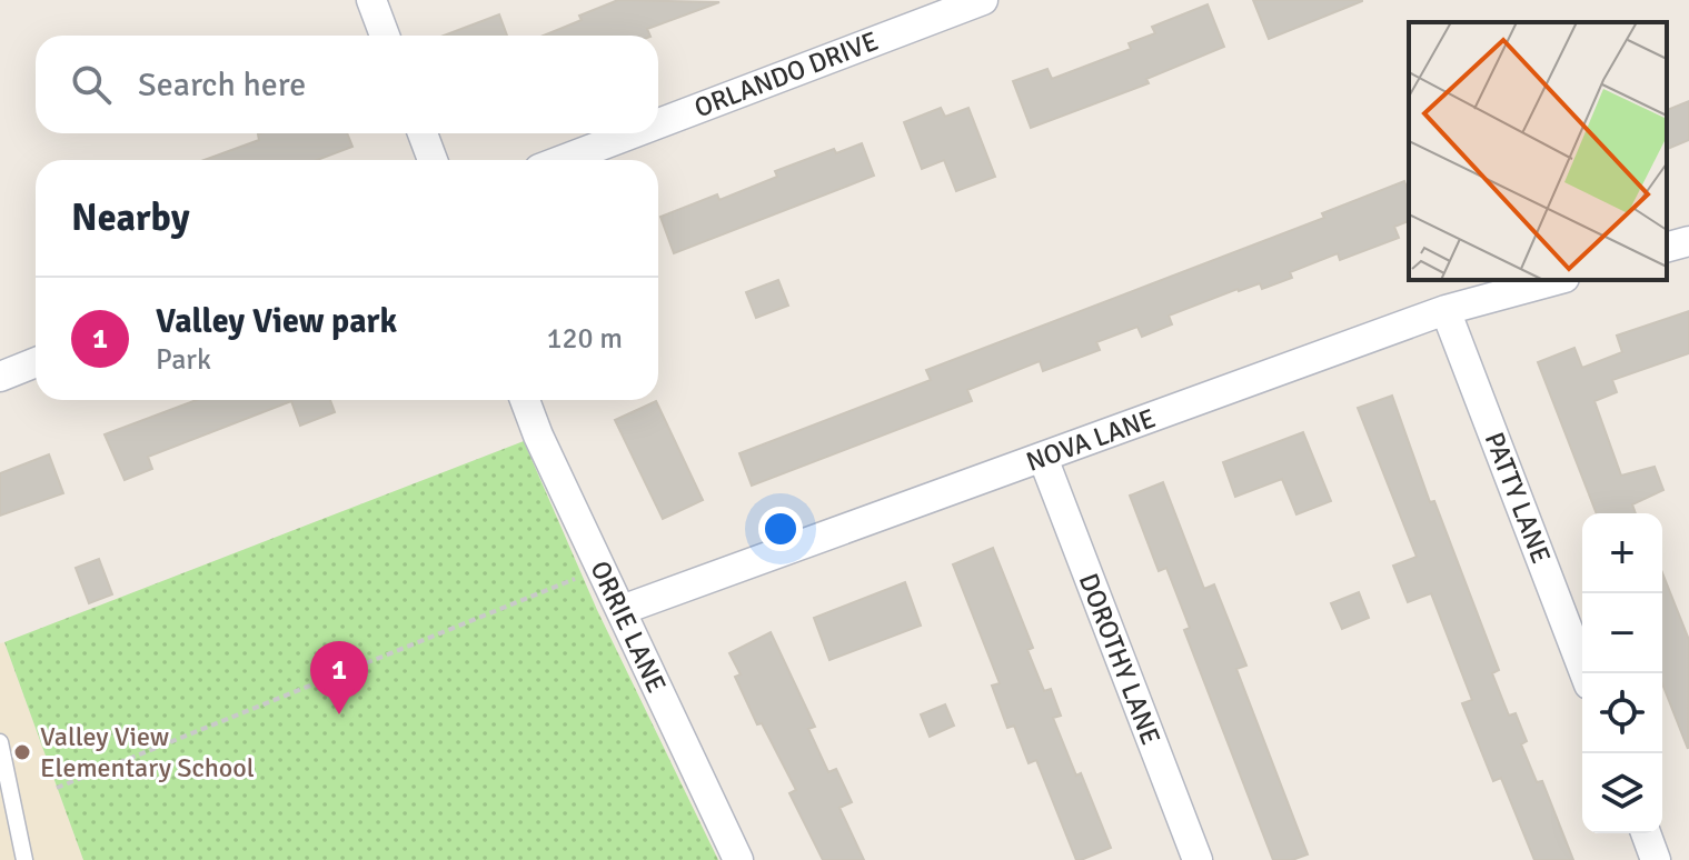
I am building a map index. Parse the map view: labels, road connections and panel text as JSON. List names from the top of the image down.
{
  "streets": {
    "street": [
      "ORLANDO DRIVE",
      "NOVA LANE",
      "PATTY LANE",
      "ORRIE LANE",
      "DOROTHY LANE"
    ]
  },
  "crossings": [
    ["NOVA LANE", "PATTY LANE"],
    ["NOVA LANE", "ORRIE LANE"],
    ["NOVA LANE", "DOROTHY LANE"]
  ],
  "places": ["Valley View Elementary School"],
  "page": {
    "search": "Search here",
    "heading": "Nearby",
    "list": [
      {
        "mark": "1",
        "name": "Valley View park",
        "note": "Park",
        "value": "120 m"
      }
    ],
    "map_buttons": ["+", "−"],
    "pins": "1"
  }
}
